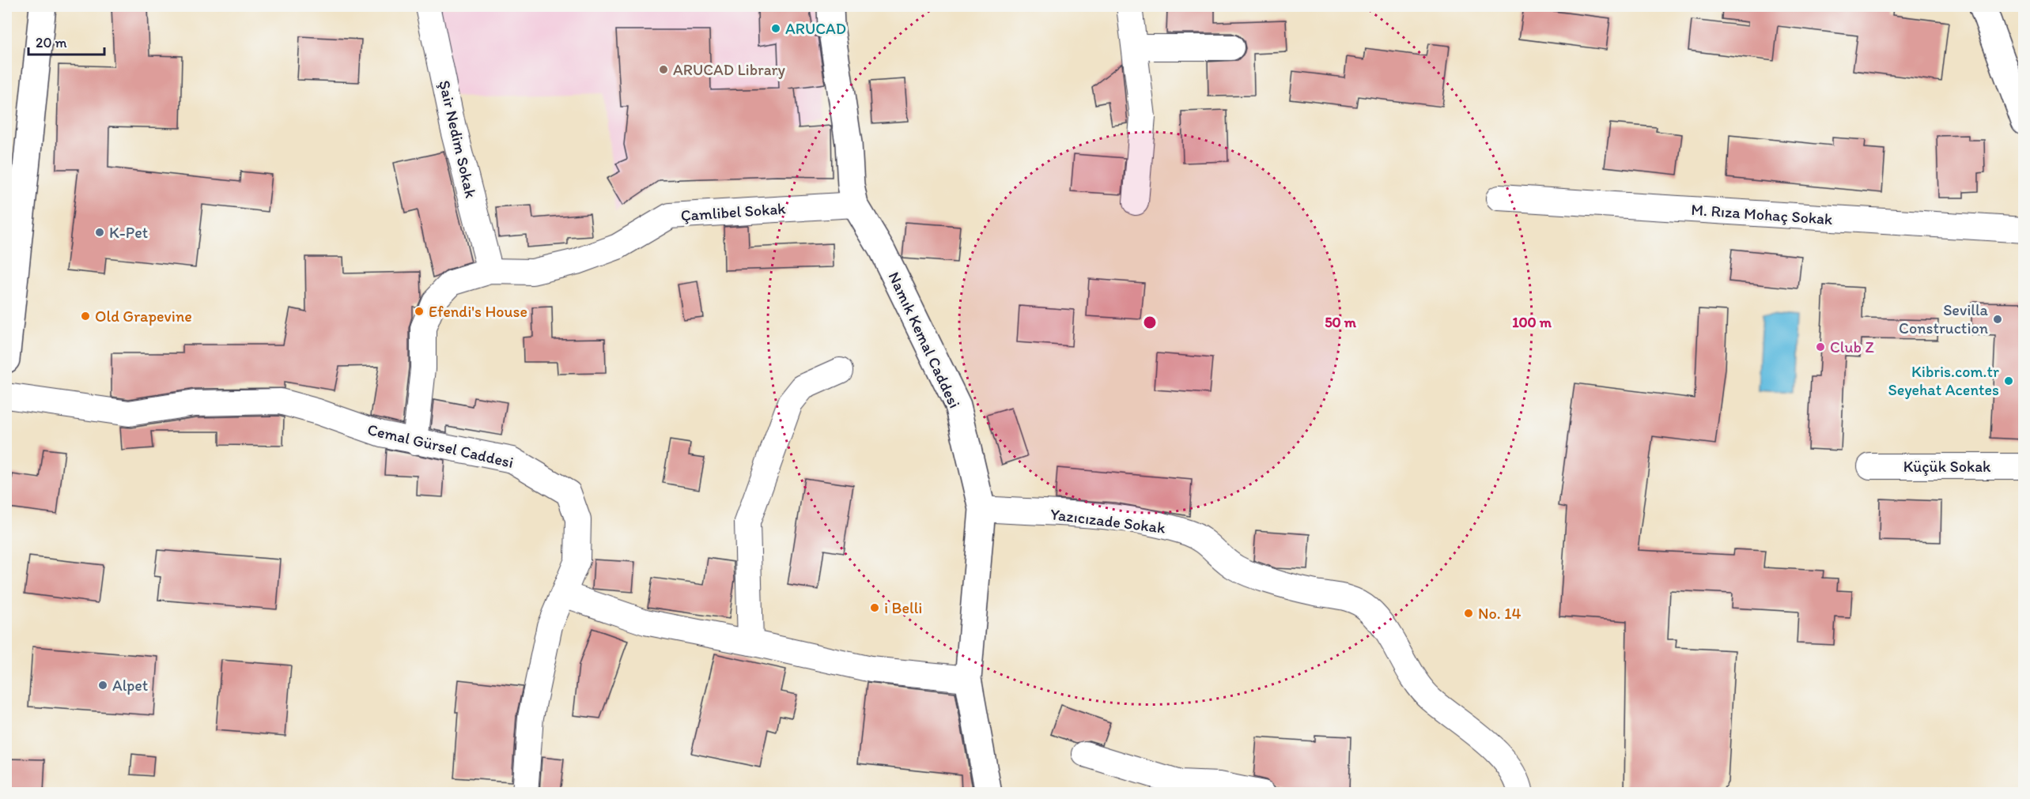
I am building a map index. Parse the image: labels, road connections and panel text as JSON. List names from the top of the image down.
{
  "streets": {
    "street": [
      "Şair Nedim Sokak",
      "Çamlibel Sokak",
      "M. Rıza Mohaç Sokak",
      "Namık Kemal Caddesi",
      "Cemal Gürsel Caddesi",
      "Küçük Sokak",
      "Yazıcızade Sokak"
    ]
  },
  "crossings": [
    ["Şair Nedim Sokak", "Çamlibel Sokak"],
    ["Çamlibel Sokak", "Namık Kemal Caddesi"],
    ["Çamlibel Sokak", "Cemal Gürsel Caddesi"],
    ["Namık Kemal Caddesi", "Yazıcızade Sokak"]
  ],
  "places": [
    "ARUCAD",
    "ARUCAD Library",
    "K-Pet",
    "Efendi's House",
    "Old Grapevine",
    "Sevilla Construction",
    "Club Z",
    "Kibris.com.tr Seyehat Acentes",
    "i Belli",
    "No. 14",
    "Alpet"
  ],
  "scale_bar": "20 m",
  "rings": ["50 m", "100 m"]
}
